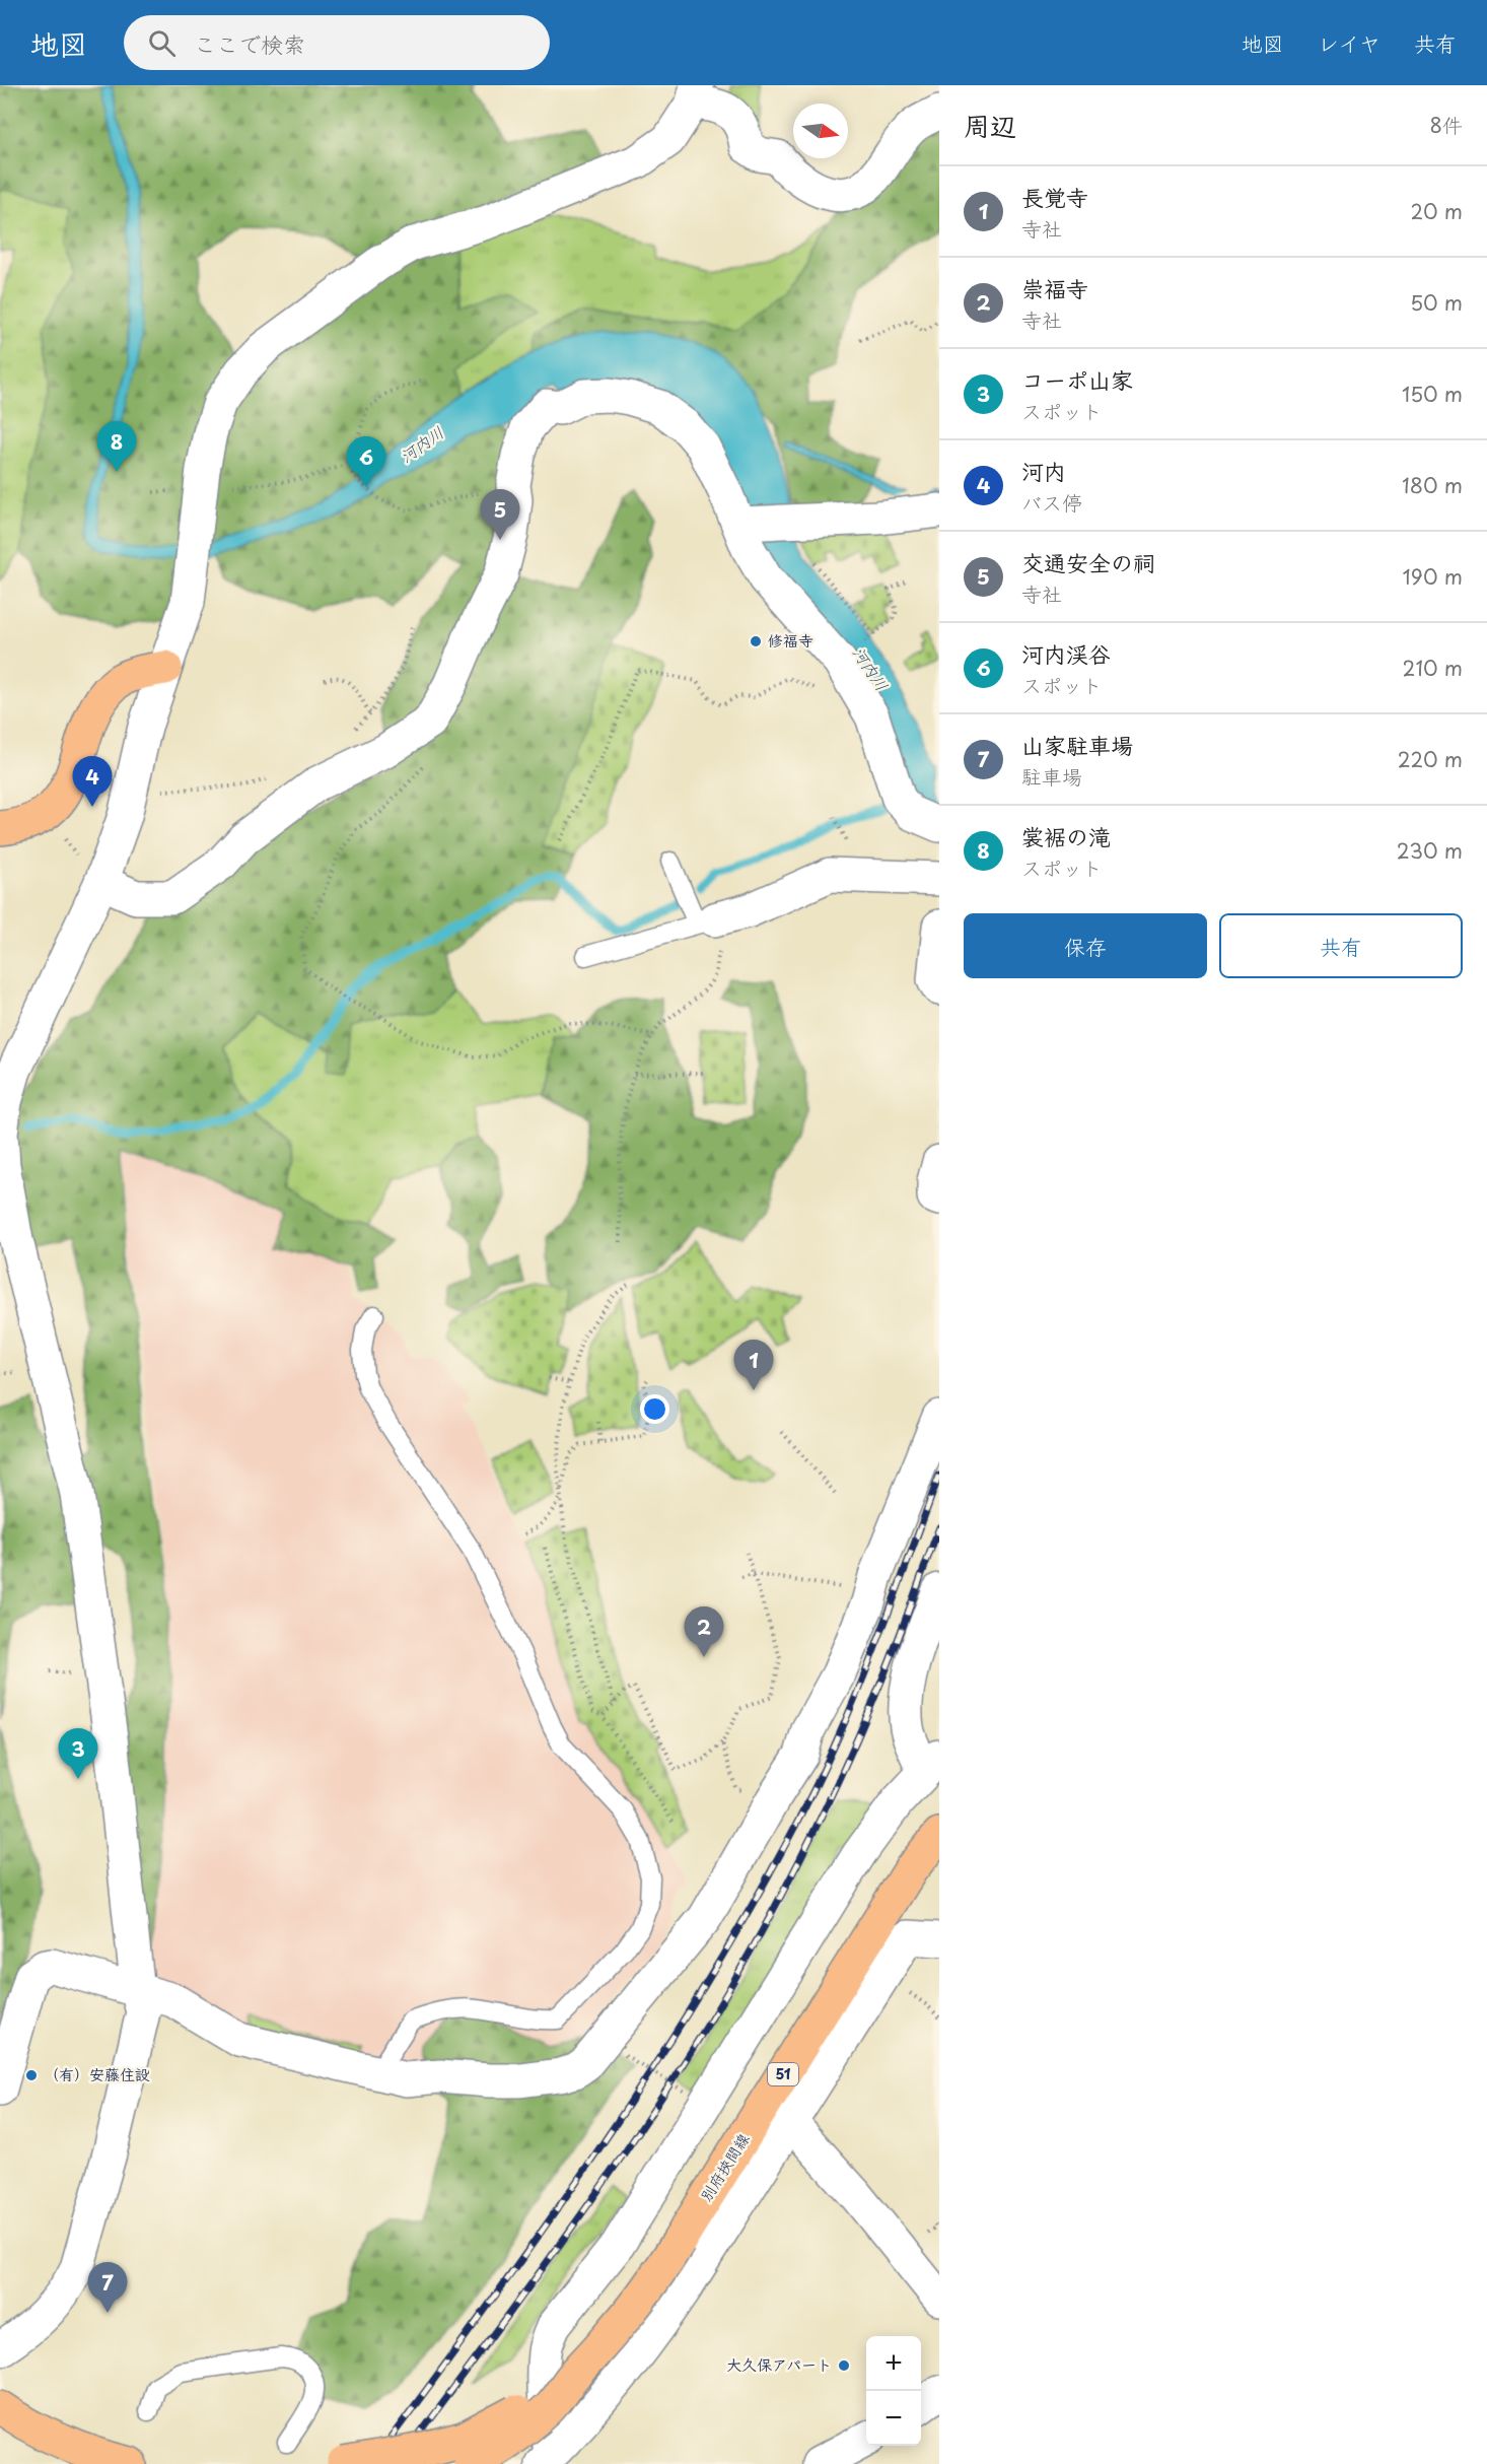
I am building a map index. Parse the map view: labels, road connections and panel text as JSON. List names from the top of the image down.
{
  "streets": {
    "main road": ["51", "別府挾間線"]
  },
  "water": ["河内川"],
  "places": ["修福寺", "（有）安藤住設", "大久保アパート"],
  "north": "right",
  "page": {
    "header": "地図",
    "search": "ここで検索",
    "nav": ["地図", "レイヤ", "共有"],
    "heading": ["周辺", "8件"],
    "list": [
      {
        "mark": "1",
        "name": "長覚寺",
        "note": "寺社",
        "value": "20 m"
      },
      {
        "mark": "2",
        "name": "崇福寺",
        "note": "寺社",
        "value": "50 m"
      },
      {
        "mark": "3",
        "name": "コーポ山家",
        "note": "スポット",
        "value": "150 m"
      },
      {
        "mark": "4",
        "name": "河内",
        "note": "バス停",
        "value": "180 m"
      },
      {
        "mark": "5",
        "name": "交通安全の祠",
        "note": "寺社",
        "value": "190 m"
      },
      {
        "mark": "6",
        "name": "河内渓谷",
        "note": "スポット",
        "value": "210 m"
      },
      {
        "mark": "7",
        "name": "山家駐車場",
        "note": "駐車場",
        "value": "220 m"
      },
      {
        "mark": "8",
        "name": "裳裾の滝",
        "note": "スポット",
        "value": "230 m"
      }
    ],
    "pins": [
      "8",
      "6",
      "5",
      "4",
      "1",
      "2",
      "3",
      "7"
    ],
    "buttons": ["保存", "共有"],
    "map_buttons": ["+", "−"]
  }
}
